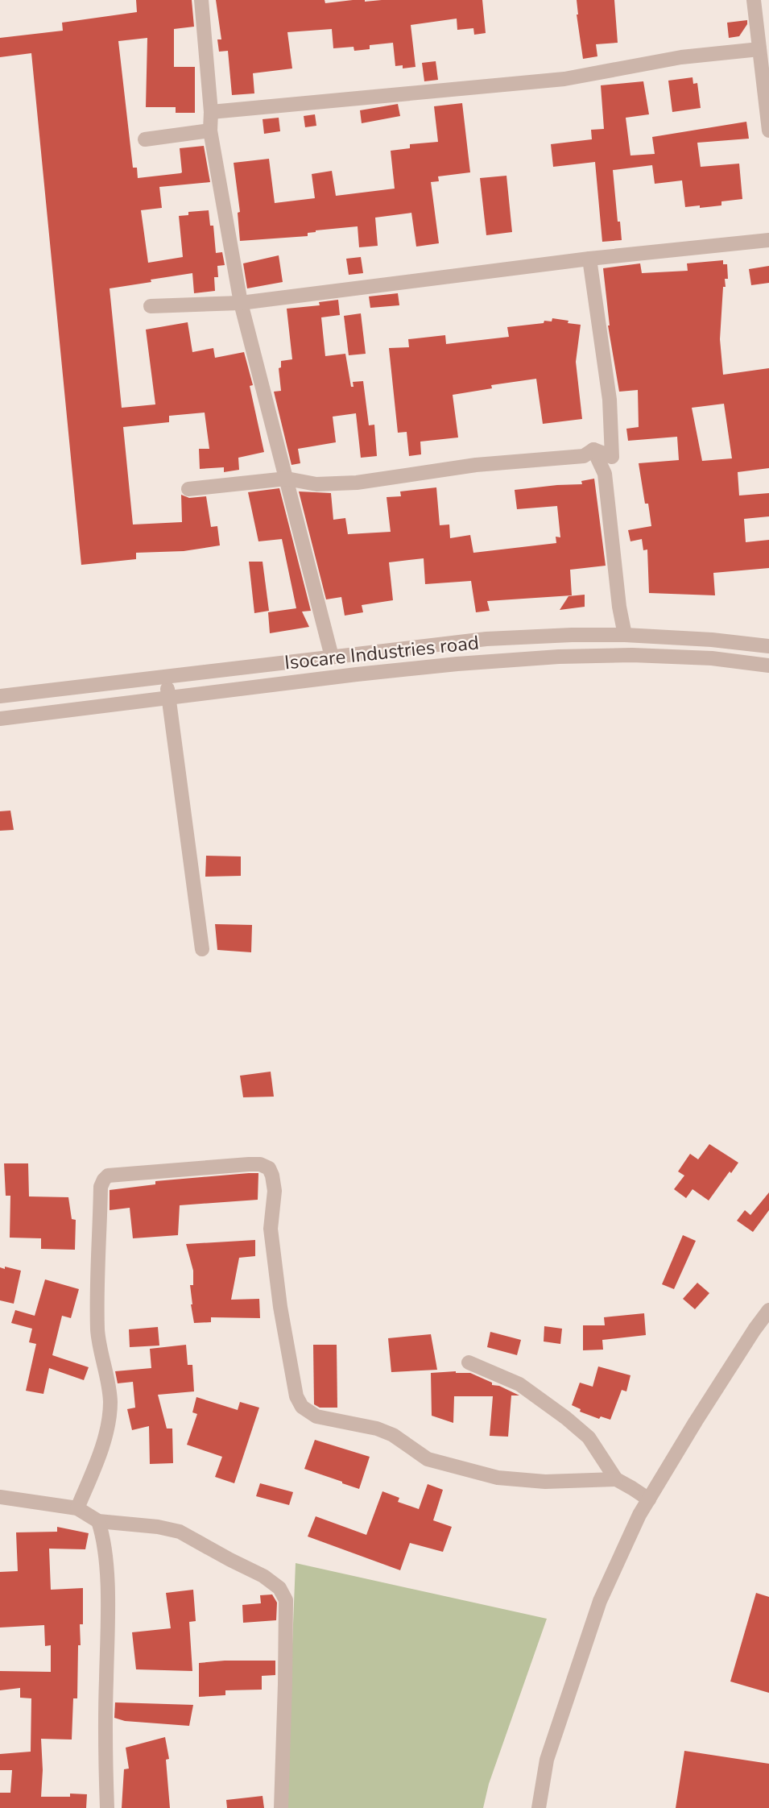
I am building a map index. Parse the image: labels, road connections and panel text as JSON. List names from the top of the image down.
{
  "streets": {
    "street": ["Isocare Industries road"]
  }
}
